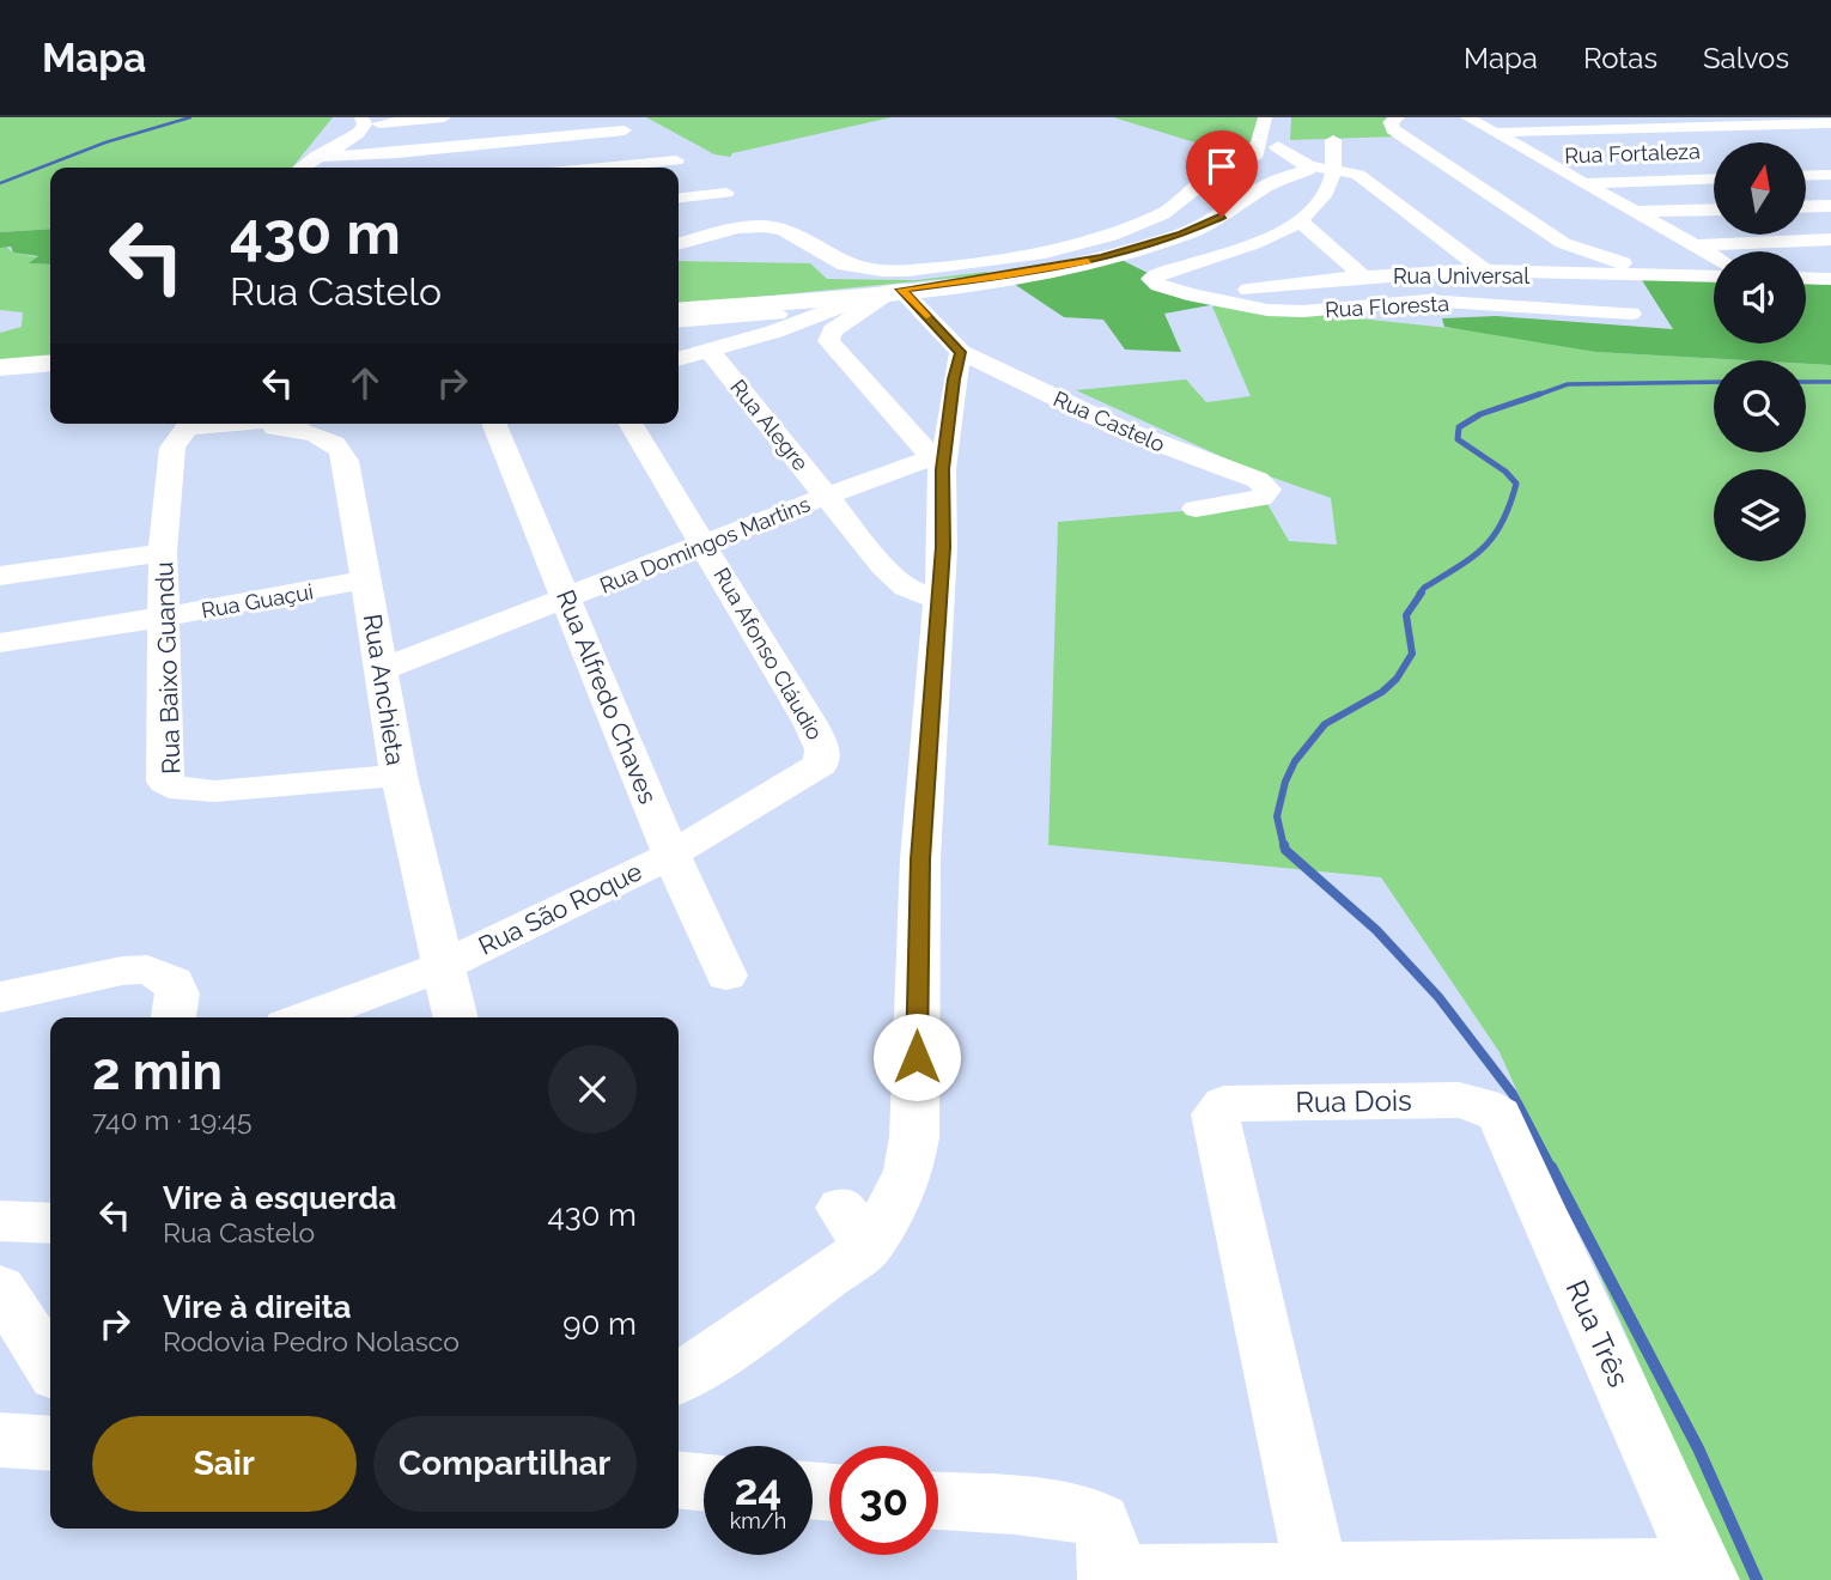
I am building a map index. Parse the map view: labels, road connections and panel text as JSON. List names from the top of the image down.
{
  "streets": {
    "street": [
      "Rua Fortaleza",
      "Rua Universal",
      "Rua Floresta",
      "Rua Castelo",
      "Rua Alegre",
      "Rua Domingos Martins",
      "Rua Guaçui",
      "Rua Afonso Cláudio",
      "Rua Baixo Guandu",
      "Rua Anchieta",
      "Rua Alfredo Chaves",
      "Rua São Roque",
      "Rua Dois",
      "Rua Três"
    ]
  },
  "crossings": [
    ["Rua Universal", "Rua Floresta"],
    ["Rua Alegre", "Rua Domingos Martins"],
    ["Rua Domingos Martins", "Rua Afonso Cláudio"],
    ["Rua Domingos Martins", "Rua Anchieta"],
    ["Rua Domingos Martins", "Rua Alfredo Chaves"],
    ["Rua Guaçui", "Rua Baixo Guandu"],
    ["Rua Guaçui", "Rua Anchieta"],
    ["Rua Afonso Cláudio", "Rua São Roque"],
    ["Rua Baixo Guandu", "Rua Anchieta"],
    ["Rua Anchieta", "Rua São Roque"],
    ["Rua Alfredo Chaves", "Rua São Roque"],
    ["Rua Dois", "Rua Três"]
  ],
  "north": "top",
  "page": {
    "header": "Mapa",
    "nav": ["Mapa", "Rotas", "Salvos"],
    "turn": ["430 m", "Rua Castelo"],
    "heading": ["2 min", "740 m · 19:45"],
    "list": [
      {
        "name": "Vire à esquerda",
        "note": "Rua Castelo",
        "value": "430 m"
      },
      {
        "name": "Vire à direita",
        "note": "Rodovia Pedro Nolasco",
        "value": "90 m"
      }
    ],
    "buttons": ["Sair", "Compartilhar"],
    "speed": "24 km/h",
    "limit": "30"
  }
}
